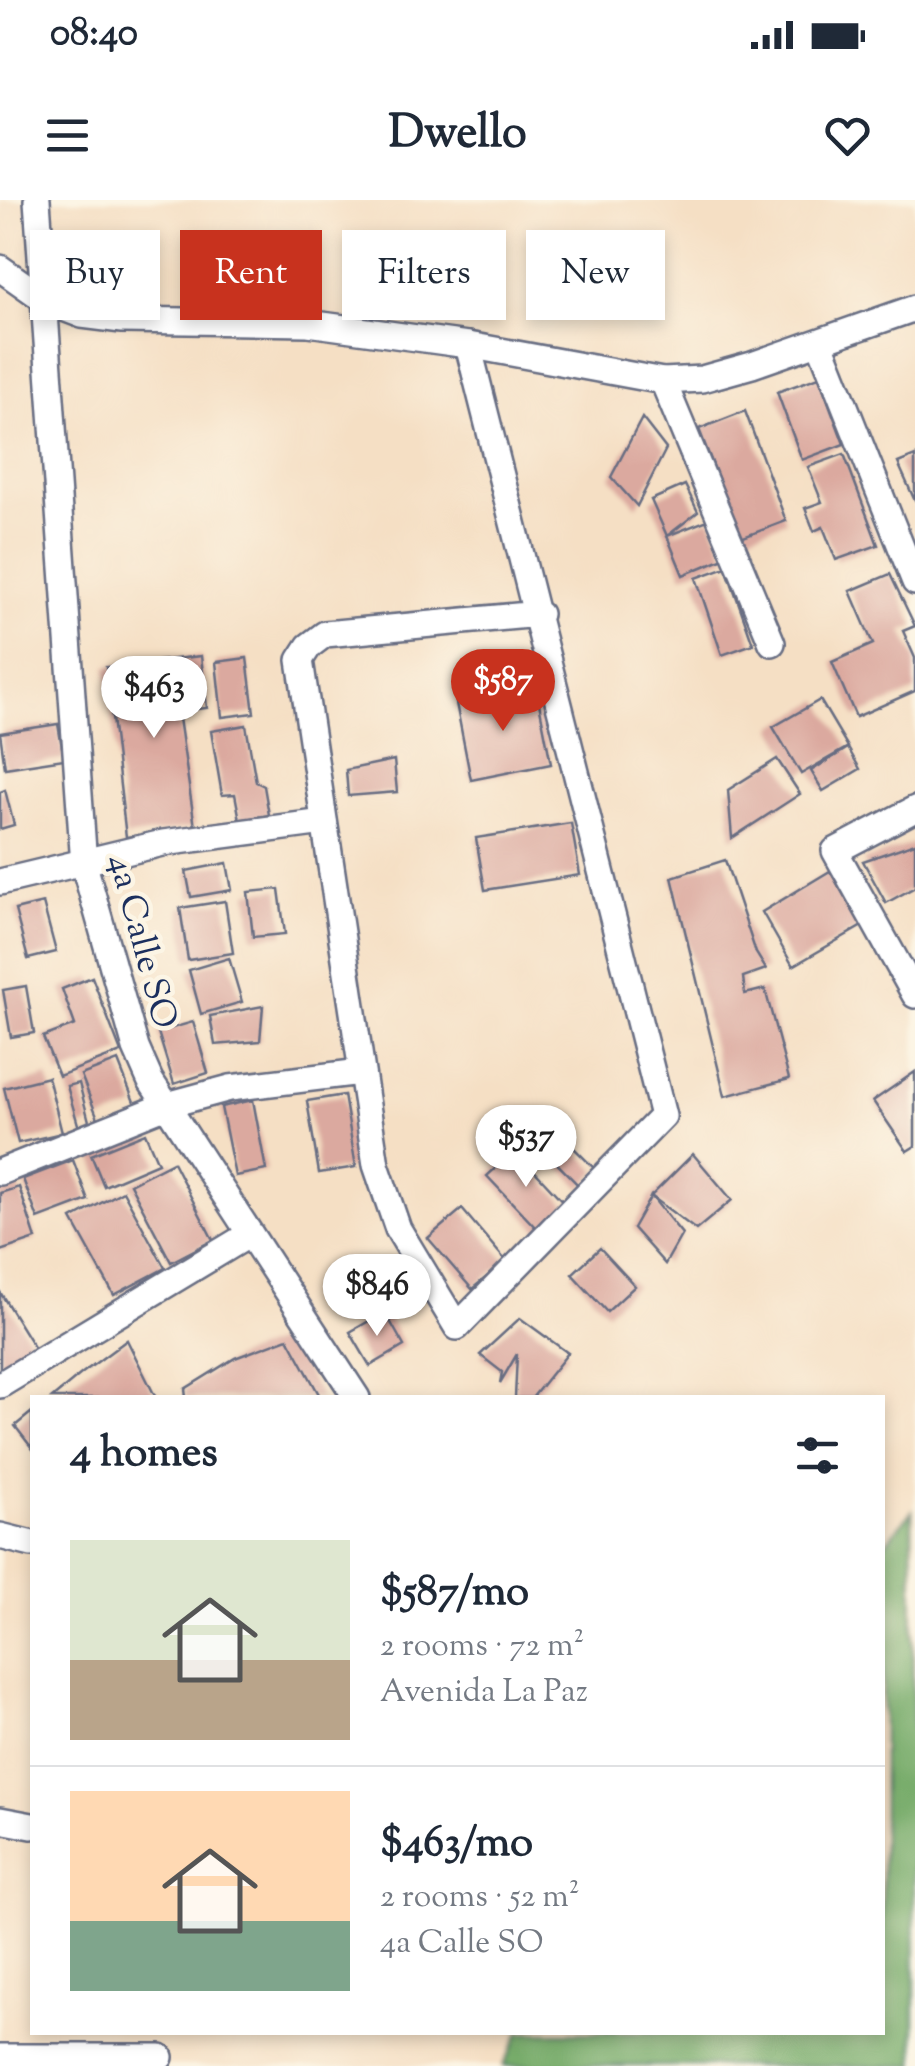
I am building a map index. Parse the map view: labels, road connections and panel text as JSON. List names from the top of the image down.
{
  "streets": {
    "street": ["4a Calle SO"]
  },
  "page": {
    "status": "08:40",
    "header": "Dwello",
    "chip": [
      "Buy",
      "Rent",
      "Filters",
      "New"
    ],
    "price": [
      "$587",
      "$463",
      "$537",
      "$846"
    ],
    "heading": "4 homes",
    "list": [
      {
        "name": "$587/mo",
        "note": "2 rooms · 72 m² · Avenida La Paz"
      },
      {
        "name": "$463/mo",
        "note": "2 rooms · 52 m² · 4a Calle SO"
      }
    ]
  }
}
